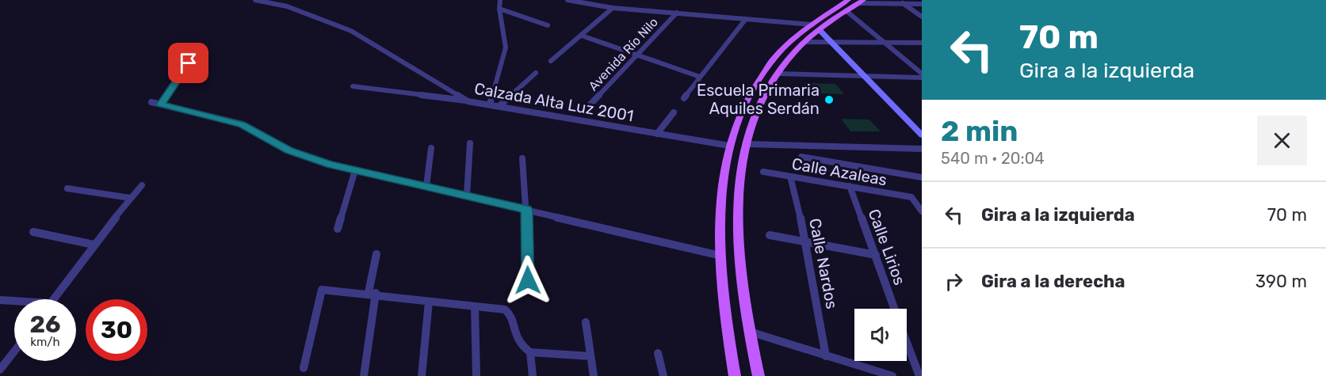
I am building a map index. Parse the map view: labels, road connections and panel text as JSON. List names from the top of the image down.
{
  "streets": {
    "street": [
      "Avenida Río Nilo",
      "Calzada Alta Luz 2001",
      "Calle Azaleas",
      "Calle Lirios",
      "Calle Nardos"
    ]
  },
  "crossings": [
    ["Calle Azaleas", "Calle Lirios"],
    ["Calle Azaleas", "Calle Nardos"]
  ],
  "places": ["Escuela Primaria Aquiles Serdán"],
  "page": {
    "turn": ["70 m", "Gira a la izquierda"],
    "heading": ["2 min", "540 m · 20:04"],
    "list": [
      {
        "name": "Gira a la izquierda",
        "value": "70 m"
      },
      {
        "name": "Gira a la derecha",
        "value": "390 m"
      }
    ],
    "speed": "26 km/h",
    "limit": "30"
  }
}
